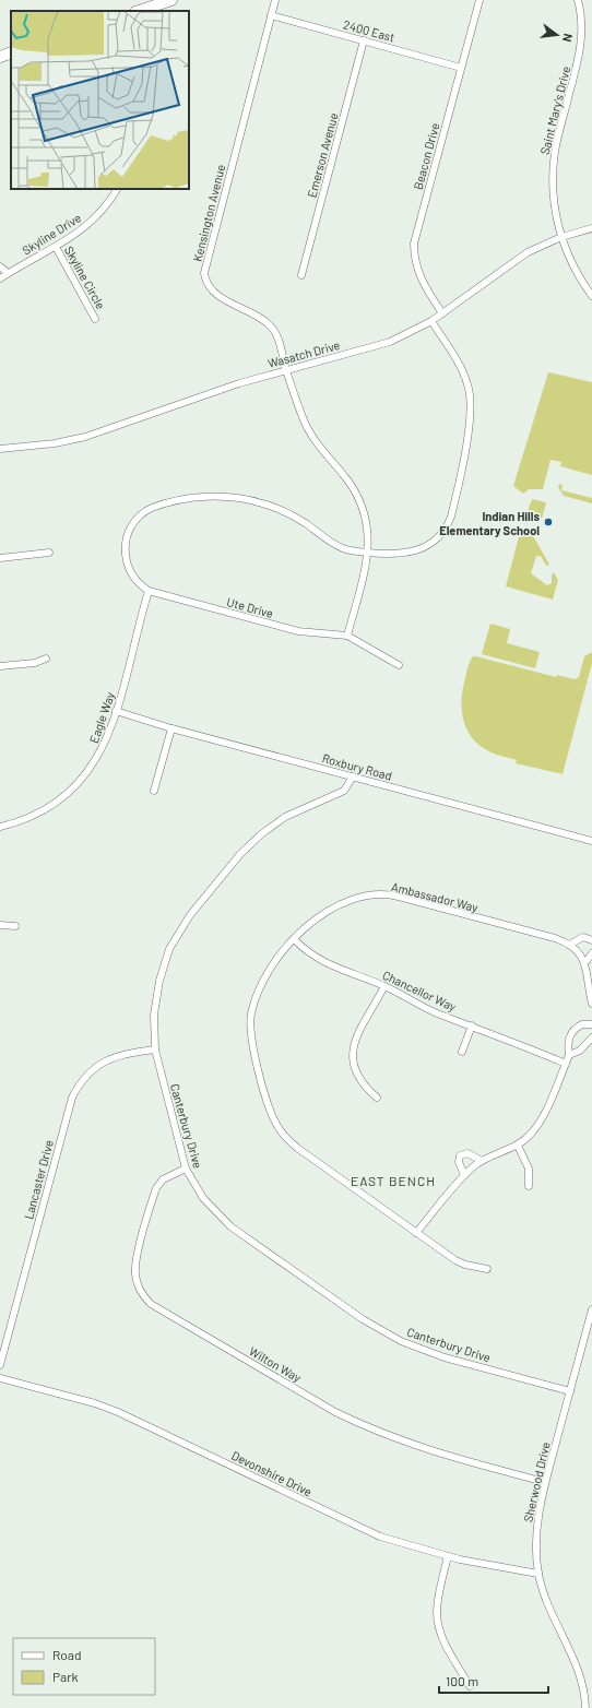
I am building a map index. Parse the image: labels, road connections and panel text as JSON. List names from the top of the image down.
{
  "streets": {
    "street": [
      "2400 East",
      "Saint Mary's Drive",
      "Emerson Avenue",
      "Beacon Drive",
      "Kensington Avenue",
      "Skyline Drive",
      "Skyline Circle",
      "Wasatch Drive",
      "Ute Drive",
      "Eagle Way",
      "Roxbury Road",
      "Ambassador Way",
      "Chancellor Way",
      "Canterbury Drive",
      "Lancaster Drive",
      "Wilton Way",
      "Devonshire Drive",
      "Sherwood Drive"
    ]
  },
  "crossings": [
    ["2400 East", "Emerson Avenue"],
    ["2400 East", "Beacon Drive"],
    ["2400 East", "Kensington Avenue"],
    ["Saint Mary's Drive", "Wasatch Drive"],
    ["Beacon Drive", "Wasatch Drive"],
    ["Kensington Avenue", "Wasatch Drive"],
    ["Kensington Avenue", "Ute Drive"],
    ["Skyline Drive", "Skyline Circle"],
    ["Ute Drive", "Eagle Way"],
    ["Eagle Way", "Roxbury Road"],
    ["Roxbury Road", "Canterbury Drive"],
    ["Ambassador Way", "Chancellor Way"],
    ["Canterbury Drive", "Lancaster Drive"],
    ["Canterbury Drive", "Wilton Way"],
    ["Canterbury Drive", "Sherwood Drive"],
    ["Wilton Way", "Sherwood Drive"],
    ["Devonshire Drive", "Sherwood Drive"]
  ],
  "districts": ["EAST BENCH"],
  "places": ["Indian Hills Elementary School"],
  "legend": ["Road", "Park"],
  "scale_bar": "100 m",
  "north": "right"
}
